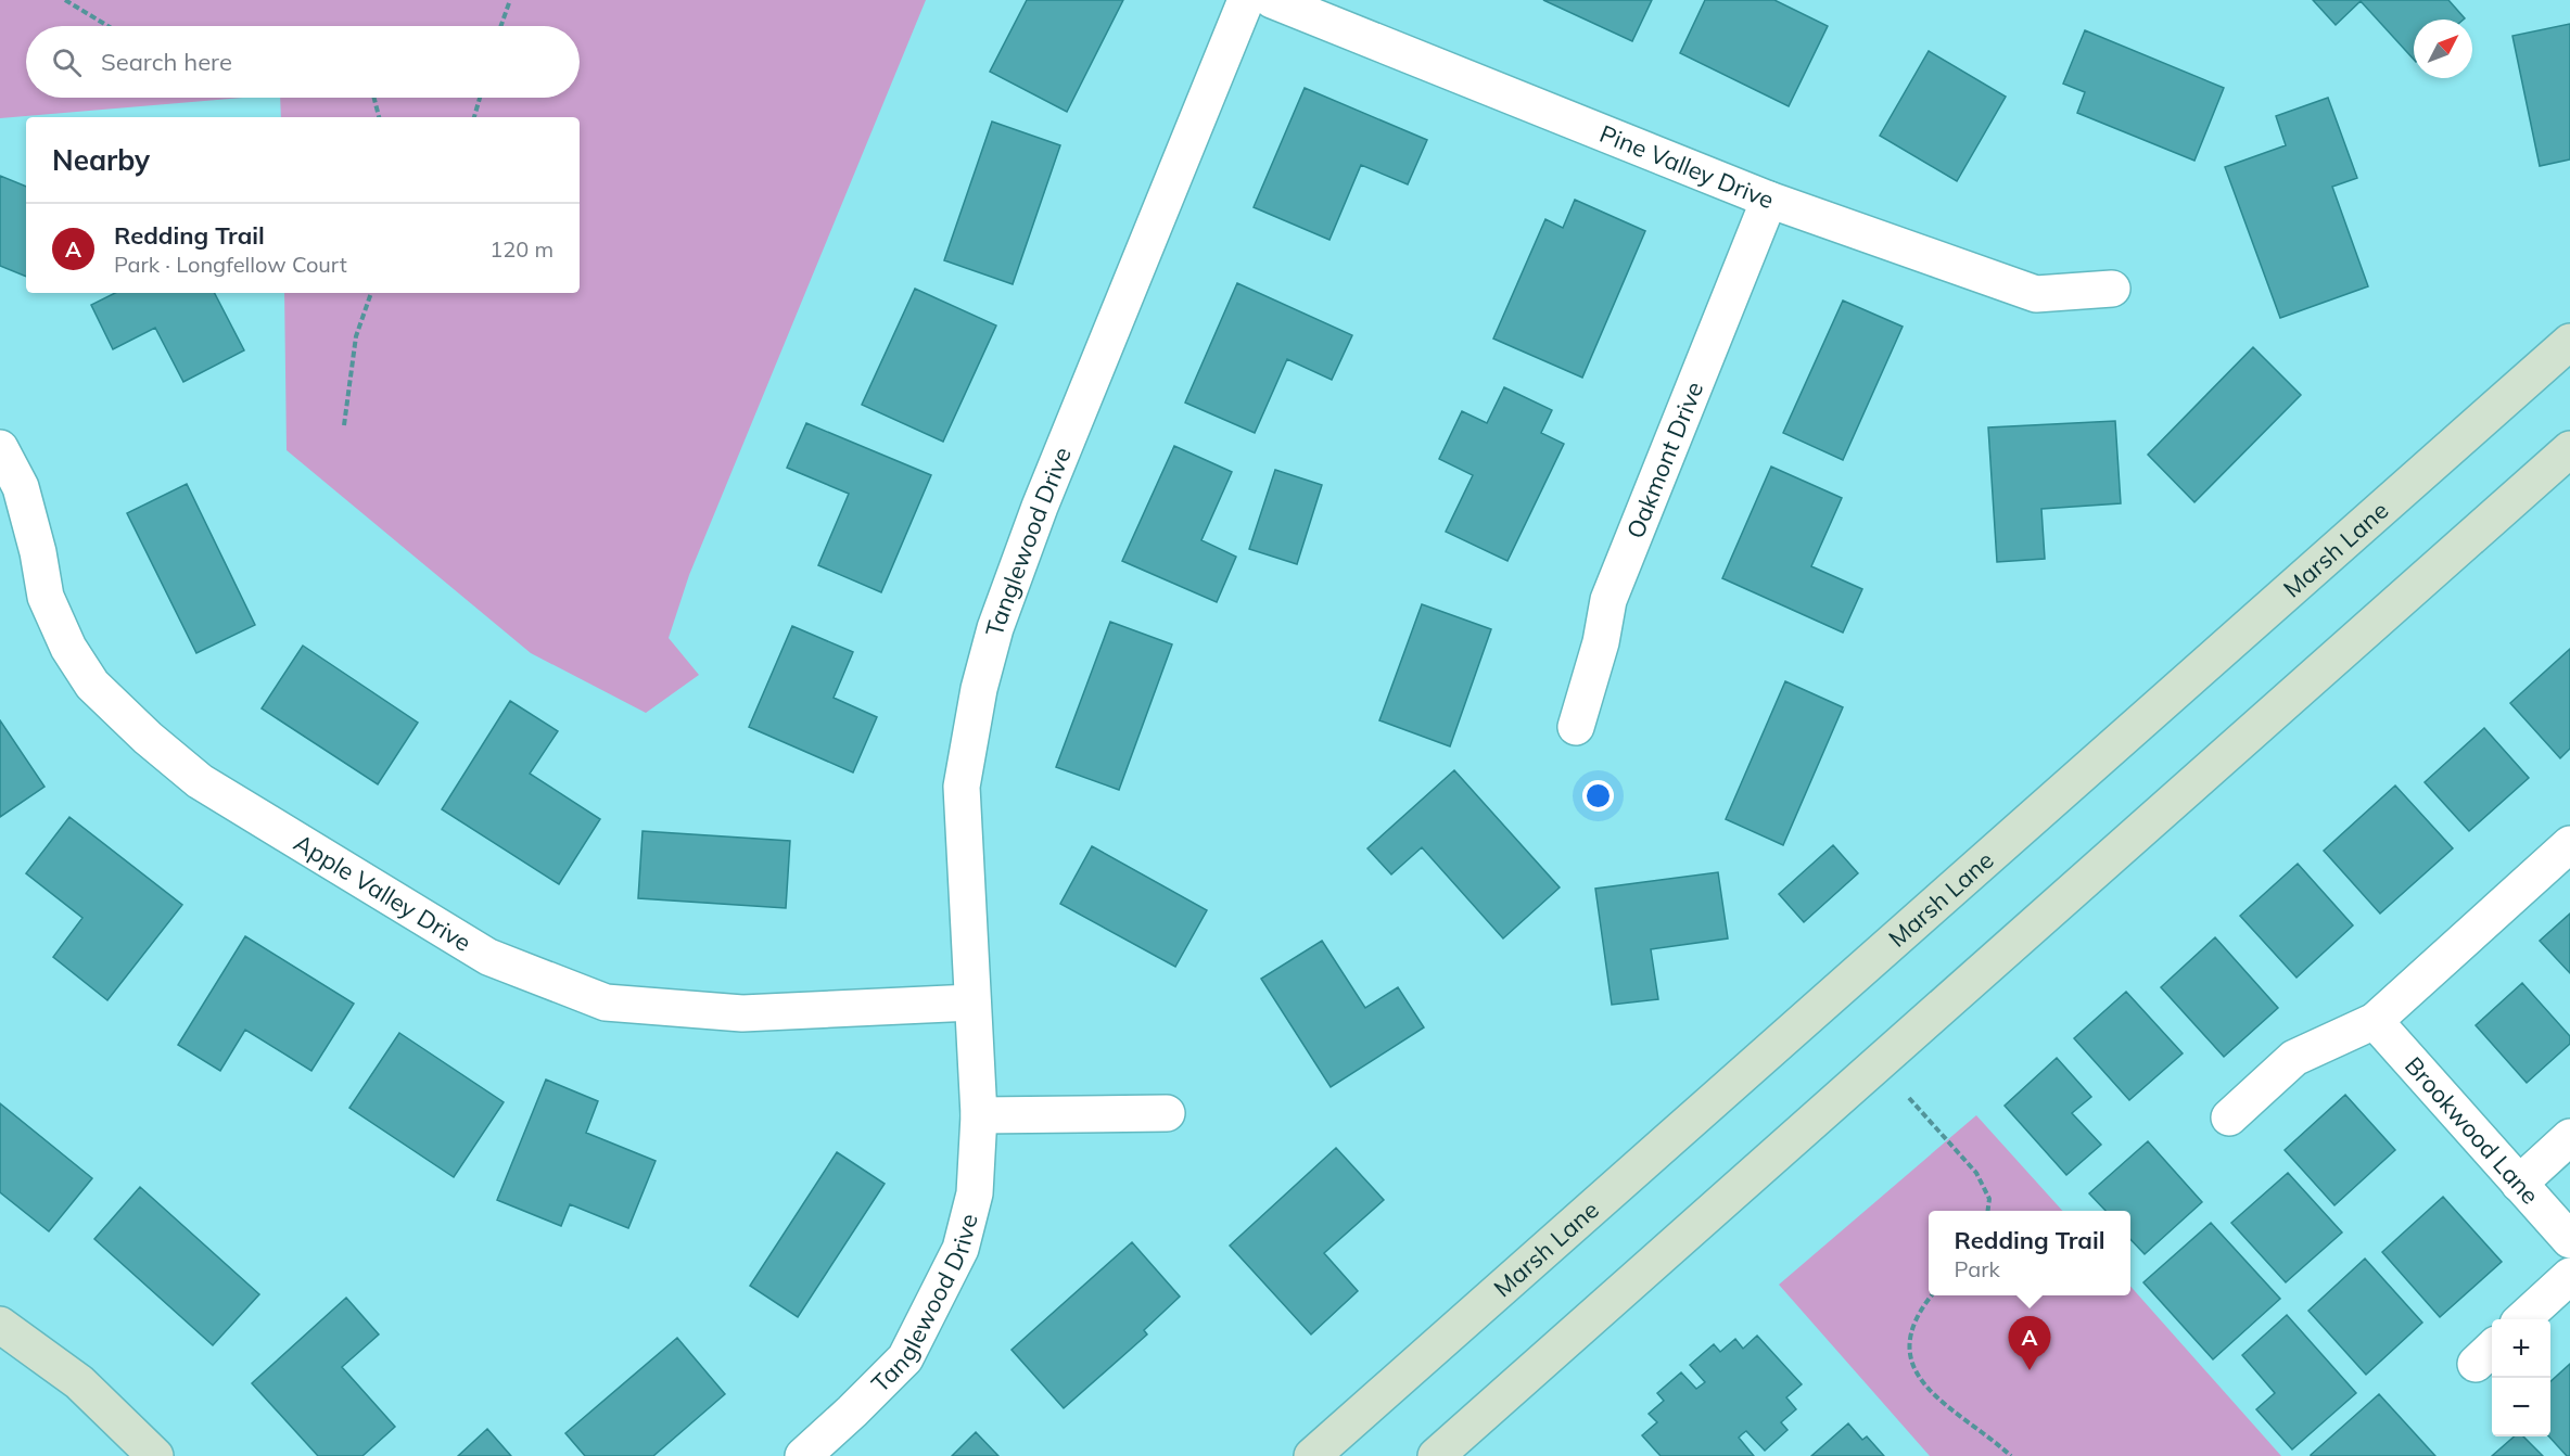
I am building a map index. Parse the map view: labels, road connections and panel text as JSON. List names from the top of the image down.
{
  "streets": {
    "main road": ["Marsh Lane"],
    "street": [
      "Pine Valley Drive",
      "Oakmont Drive",
      "Tanglewood Drive",
      "Apple Valley Drive",
      "Brookwood Lane"
    ]
  },
  "crossings": [
    ["Pine Valley Drive", "Oakmont Drive"],
    ["Tanglewood Drive", "Apple Valley Drive"]
  ],
  "north": "top right",
  "page": {
    "search": "Search here",
    "heading": "Nearby",
    "list": [
      {
        "mark": "A",
        "name": "Redding Trail",
        "note": "Park · Longfellow Court",
        "value": "120 m"
      }
    ],
    "popup": ["Redding Trail", "Park"],
    "pins": "A",
    "map_buttons": ["+", "−"]
  }
}
